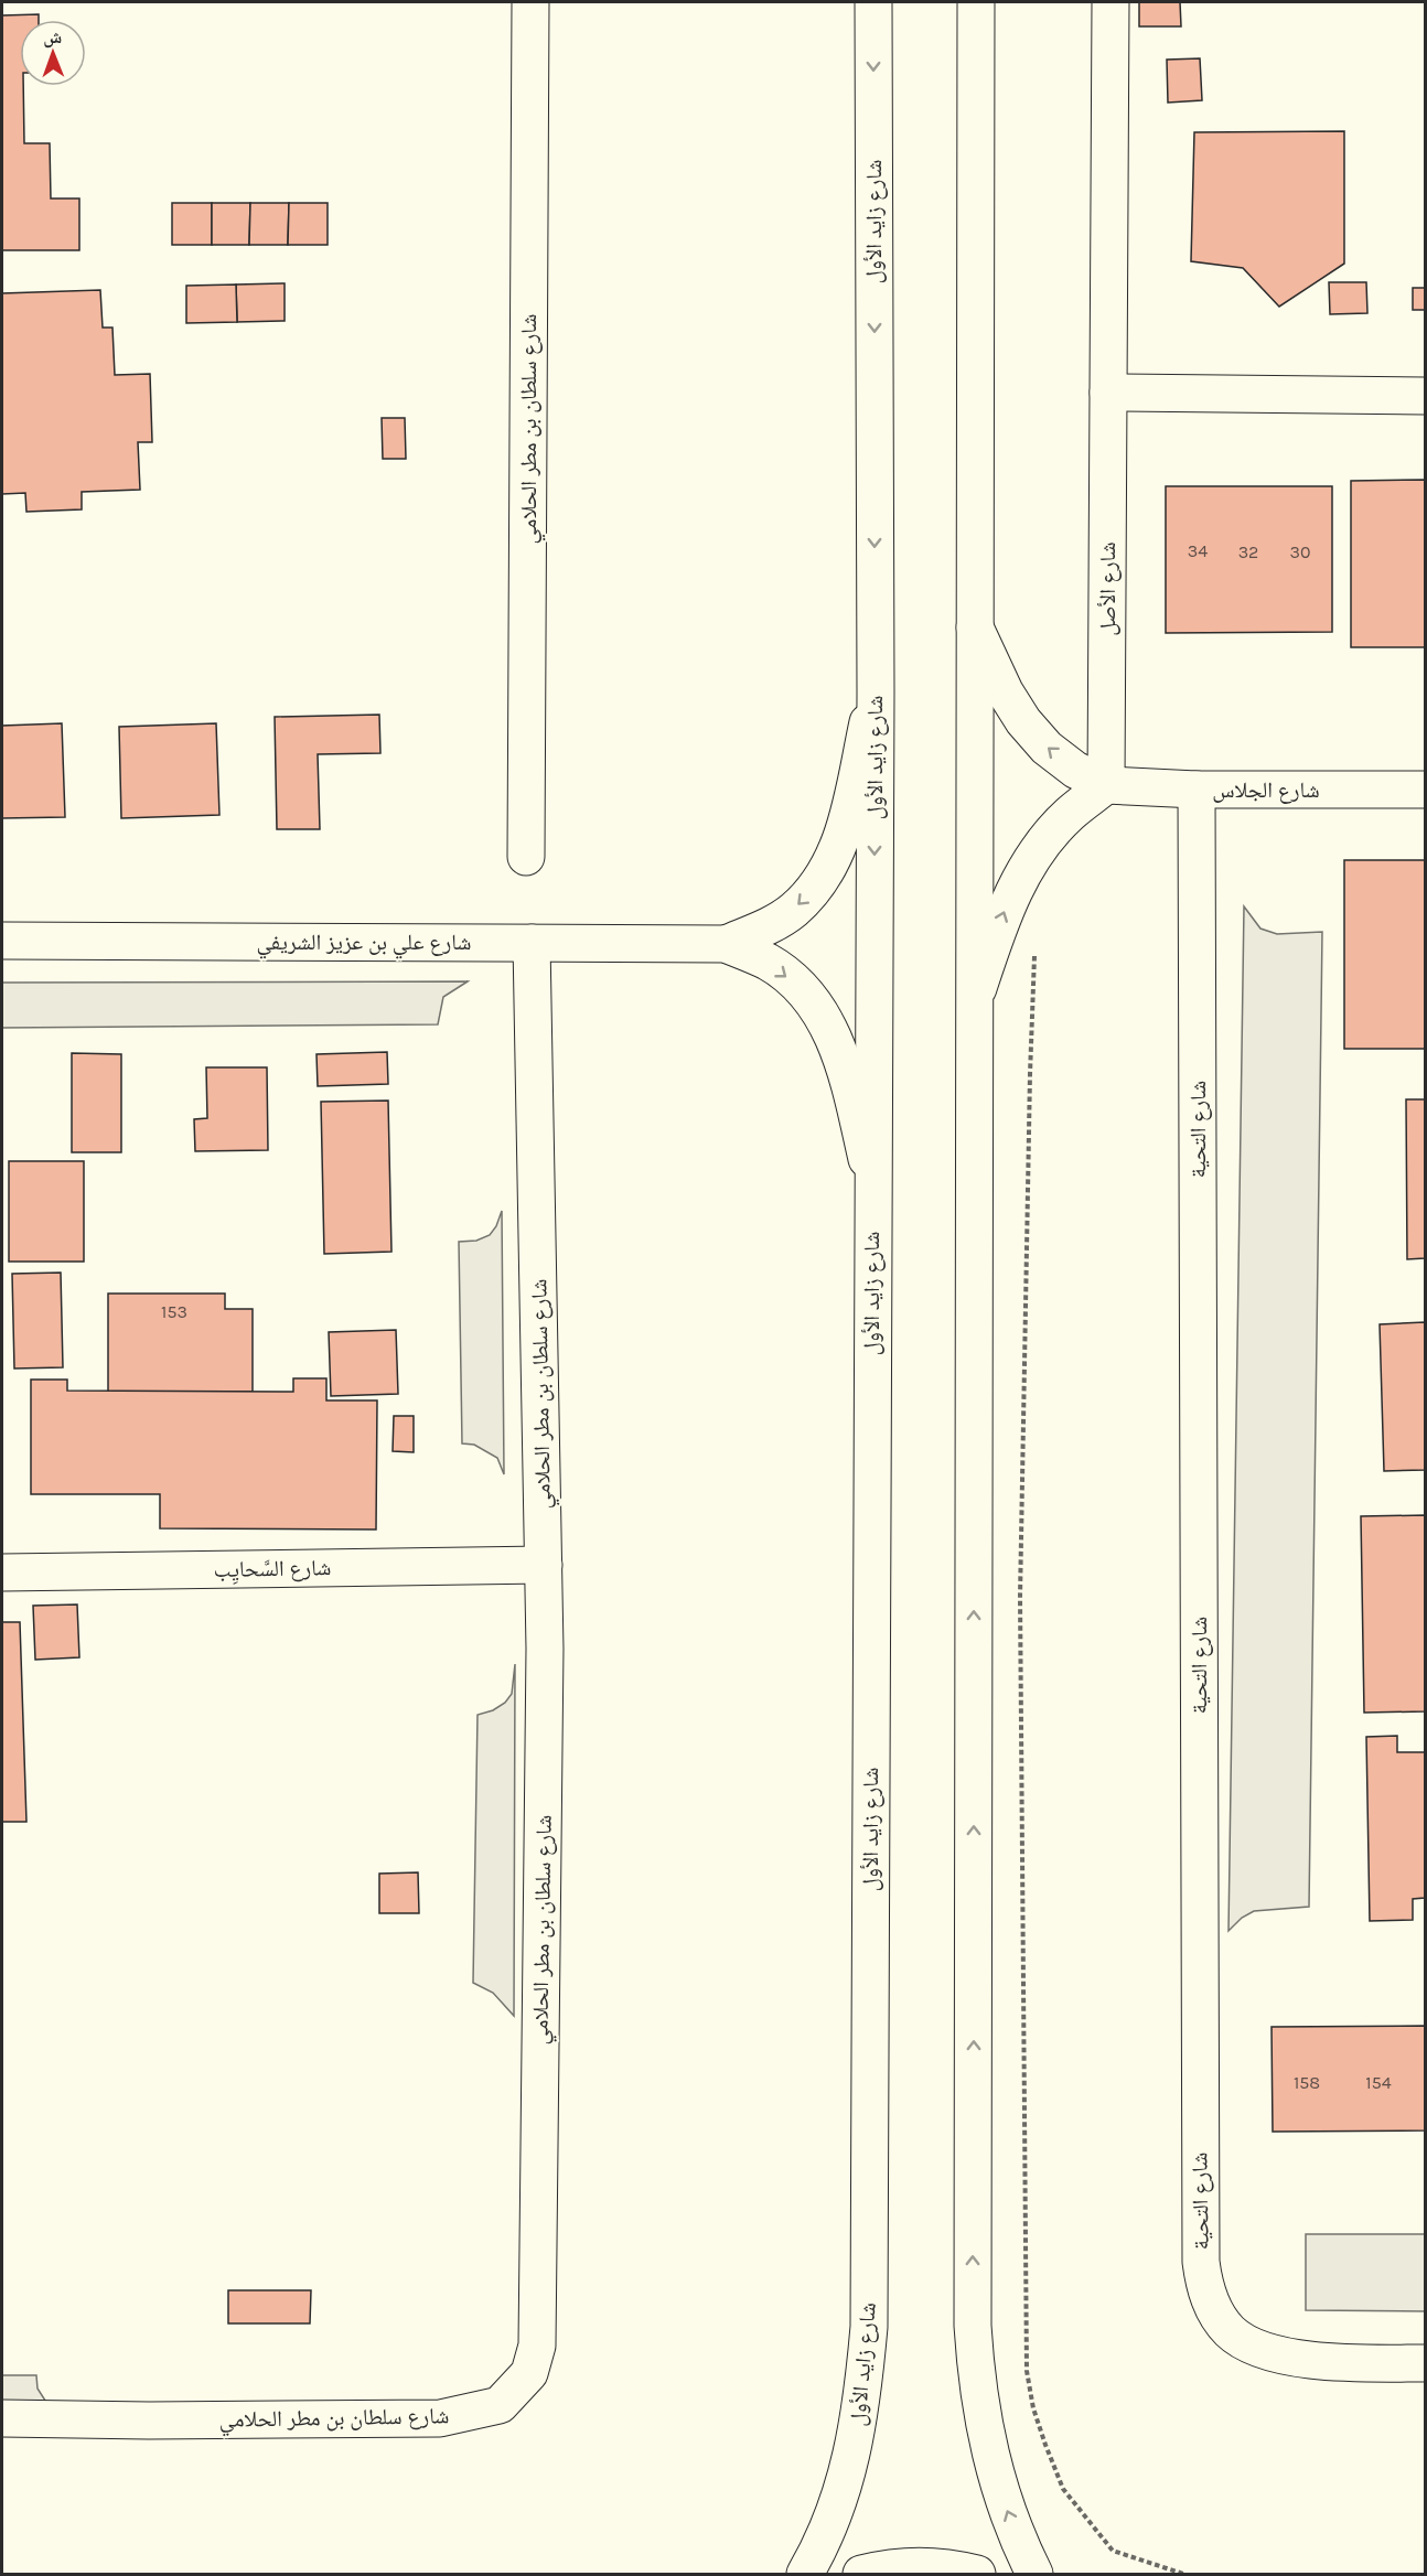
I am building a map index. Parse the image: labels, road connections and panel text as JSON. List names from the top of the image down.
{
  "streets": {
    "street": [
      "شارع زايد الأول",
      "شارع سلطان بن مطر الحلامي",
      "شارع الأصل",
      "شارع الجلاس",
      "شارع علي بن عزيز الشريفي",
      "شارع التحية",
      "شارع السَّحايِب"
    ]
  },
  "crossings": [
    ["شارع زايد الأول", "شارع علي بن عزيز الشريفي"],
    ["شارع سلطان بن مطر الحلامي", "شارع علي بن عزيز الشريفي"],
    ["شارع سلطان بن مطر الحلامي", "شارع السَّحايِب"],
    ["شارع الأصل", "شارع الجلاس"],
    ["شارع الجلاس", "شارع التحية"]
  ],
  "one_way": ["شارع الجلاس"],
  "house_numbers": [
    "34",
    "32",
    "30",
    "153",
    "158",
    "154"
  ],
  "north": "top"
}
